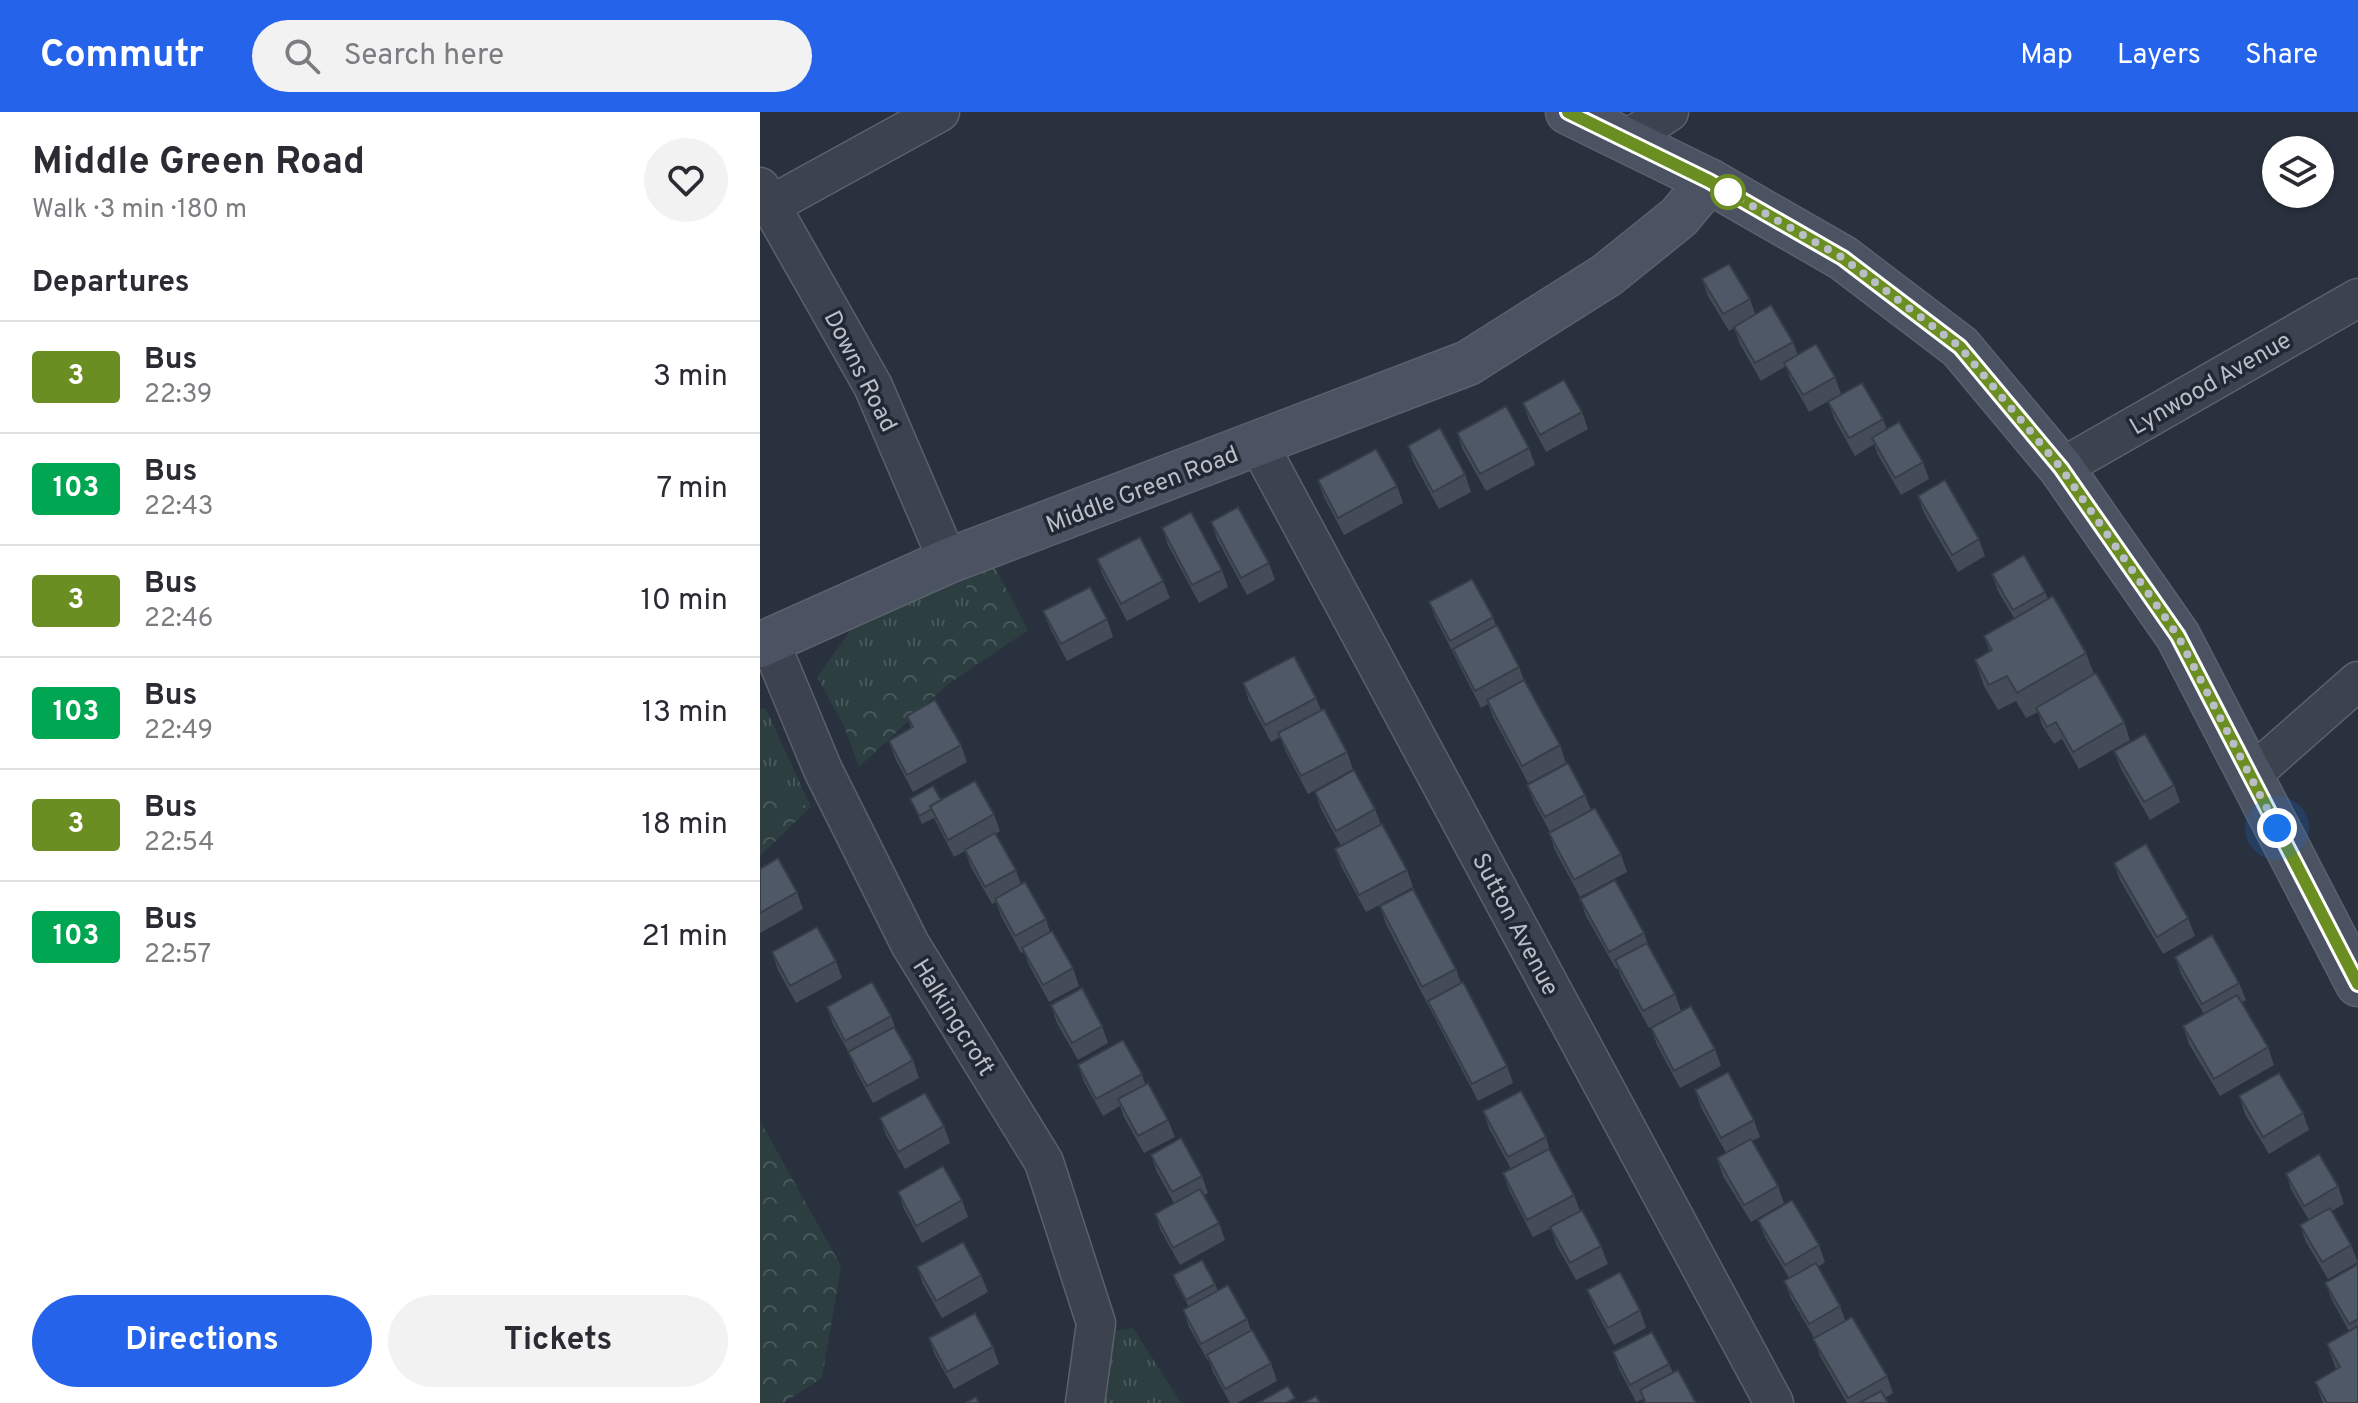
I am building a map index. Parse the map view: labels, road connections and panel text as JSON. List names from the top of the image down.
{
  "streets": {
    "street": [
      "Downs Road",
      "Lynwood Avenue",
      "Middle Green Road",
      "Sutton Avenue",
      "Halkingcroft"
    ]
  },
  "crossings": [
    ["Downs Road", "Middle Green Road"],
    ["Middle Green Road", "Sutton Avenue"],
    ["Middle Green Road", "Halkingcroft"]
  ],
  "lines": ["bus line 3"],
  "page": {
    "header": "Commutr",
    "search": "Search here",
    "nav": ["Map", "Layers", "Share"],
    "heading": [
      ["Middle Green Road", "Walk · 3 min · 180 m"],
      "Departures"
    ],
    "list": [
      {
        "mark": "3",
        "name": "Bus",
        "note": "22:39",
        "value": "3 min"
      },
      {
        "mark": "103",
        "name": "Bus",
        "note": "22:43",
        "value": "7 min"
      },
      {
        "mark": "3",
        "name": "Bus",
        "note": "22:46",
        "value": "10 min"
      },
      {
        "mark": "103",
        "name": "Bus",
        "note": "22:49",
        "value": "13 min"
      },
      {
        "mark": "3",
        "name": "Bus",
        "note": "22:54",
        "value": "18 min"
      },
      {
        "mark": "103",
        "name": "Bus",
        "note": "22:57",
        "value": "21 min"
      }
    ],
    "buttons": ["Directions", "Tickets"]
  }
}
